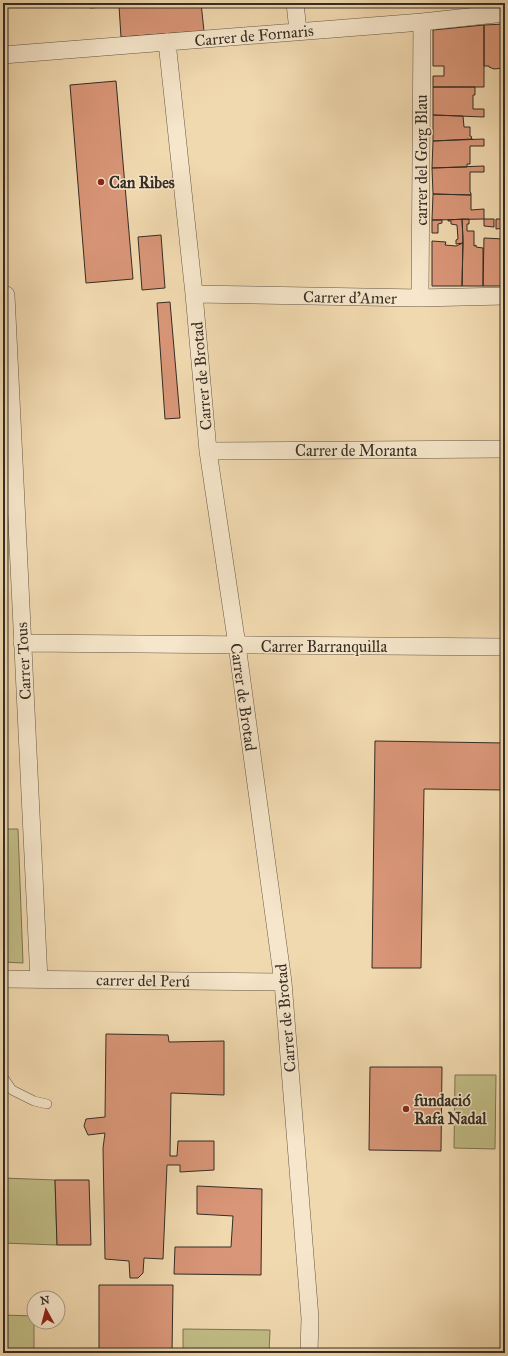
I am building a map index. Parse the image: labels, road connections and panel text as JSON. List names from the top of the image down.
{
  "streets": {
    "street": [
      "Carrer de Fornaris",
      "carrer del Gorg Blau",
      "Carrer d'Amer",
      "Carrer de Brotad",
      "Carrer de Moranta",
      "Carrer Barranquilla",
      "Carrer Tous",
      "carrer del Perú"
    ]
  },
  "crossings": [
    ["Carrer de Fornaris", "carrer del Gorg Blau"],
    ["Carrer de Fornaris", "Carrer de Brotad"],
    ["carrer del Gorg Blau", "Carrer d'Amer"],
    ["Carrer d'Amer", "Carrer de Brotad"],
    ["Carrer de Brotad", "Carrer de Moranta"],
    ["Carrer de Brotad", "Carrer Barranquilla"],
    ["Carrer de Brotad", "carrer del Perú"],
    ["Carrer Barranquilla", "Carrer Tous"],
    ["Carrer Tous", "carrer del Perú"]
  ],
  "places": ["Can Ribes", "fundació Rafa Nadal"],
  "north": "top"
}
